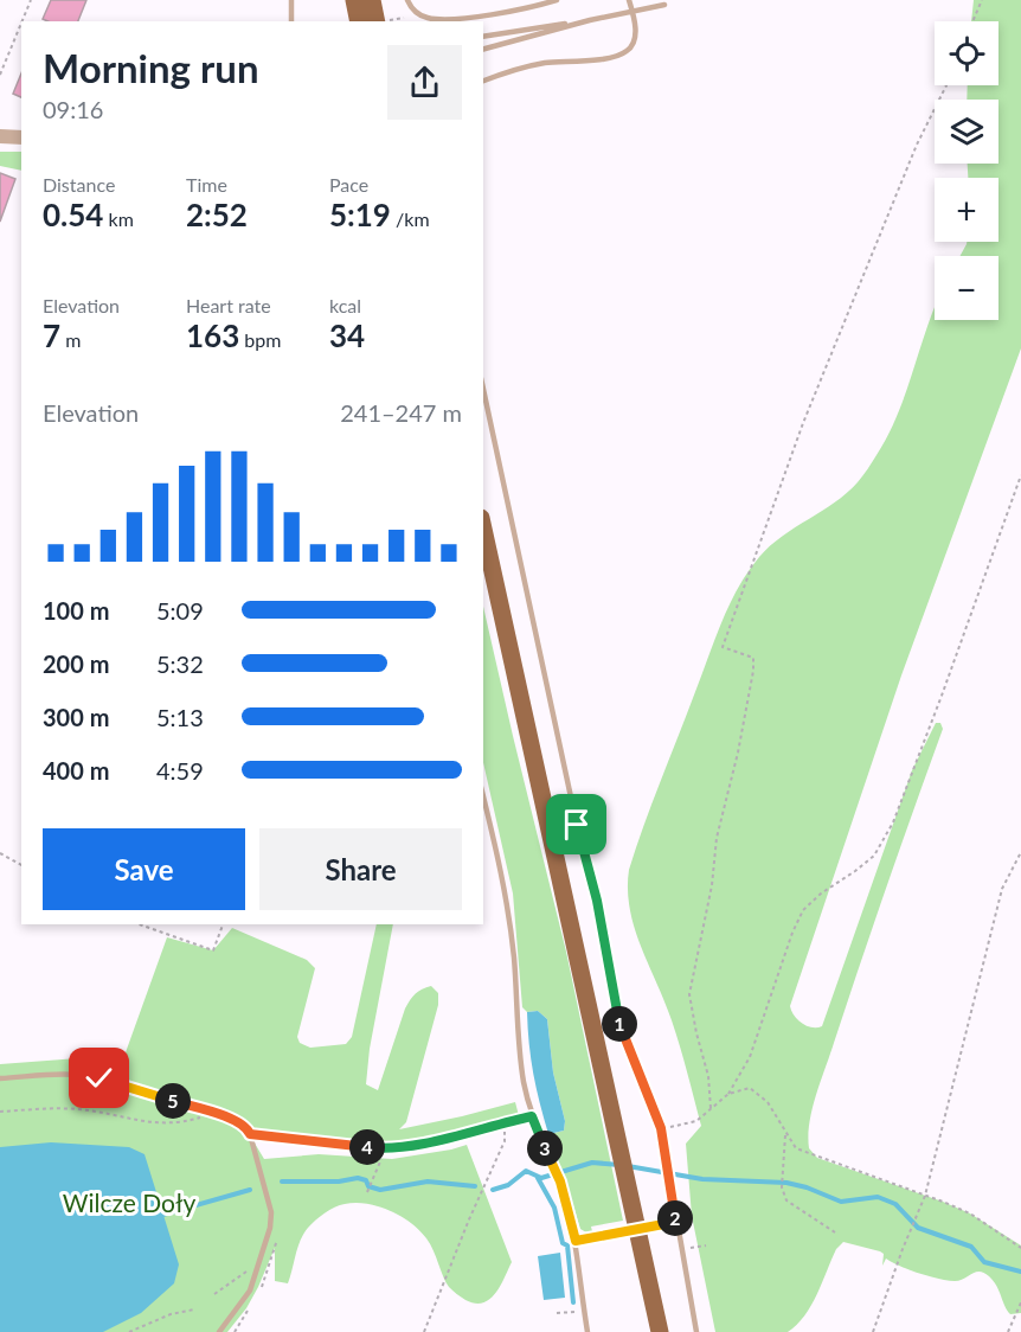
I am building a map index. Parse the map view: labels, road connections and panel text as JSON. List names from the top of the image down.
{
  "parks": ["Wilcze Doły"],
  "page": {
    "map_buttons": ["+", "−"],
    "heading": ["Morning run", "09:16"],
    "stats": [
      ["Distance", "0.54 km"],
      ["Time", "2:52"],
      ["Pace", "5:19 /km"],
      ["Elevation", "7 m"],
      ["Heart rate", "163 bpm"],
      ["kcal", "34"]
    ],
    "chart": ["Elevation", "241–247 m"],
    "list": [
      {
        "name": "100 m",
        "note": "5:09"
      },
      {
        "name": "200 m",
        "note": "5:32"
      },
      {
        "name": "300 m",
        "note": "5:13"
      },
      {
        "name": "400 m",
        "note": "4:59"
      }
    ],
    "buttons": ["Save", "Share"],
    "pins": [
      "1",
      "5",
      "4",
      "3",
      "2"
    ]
  }
}
